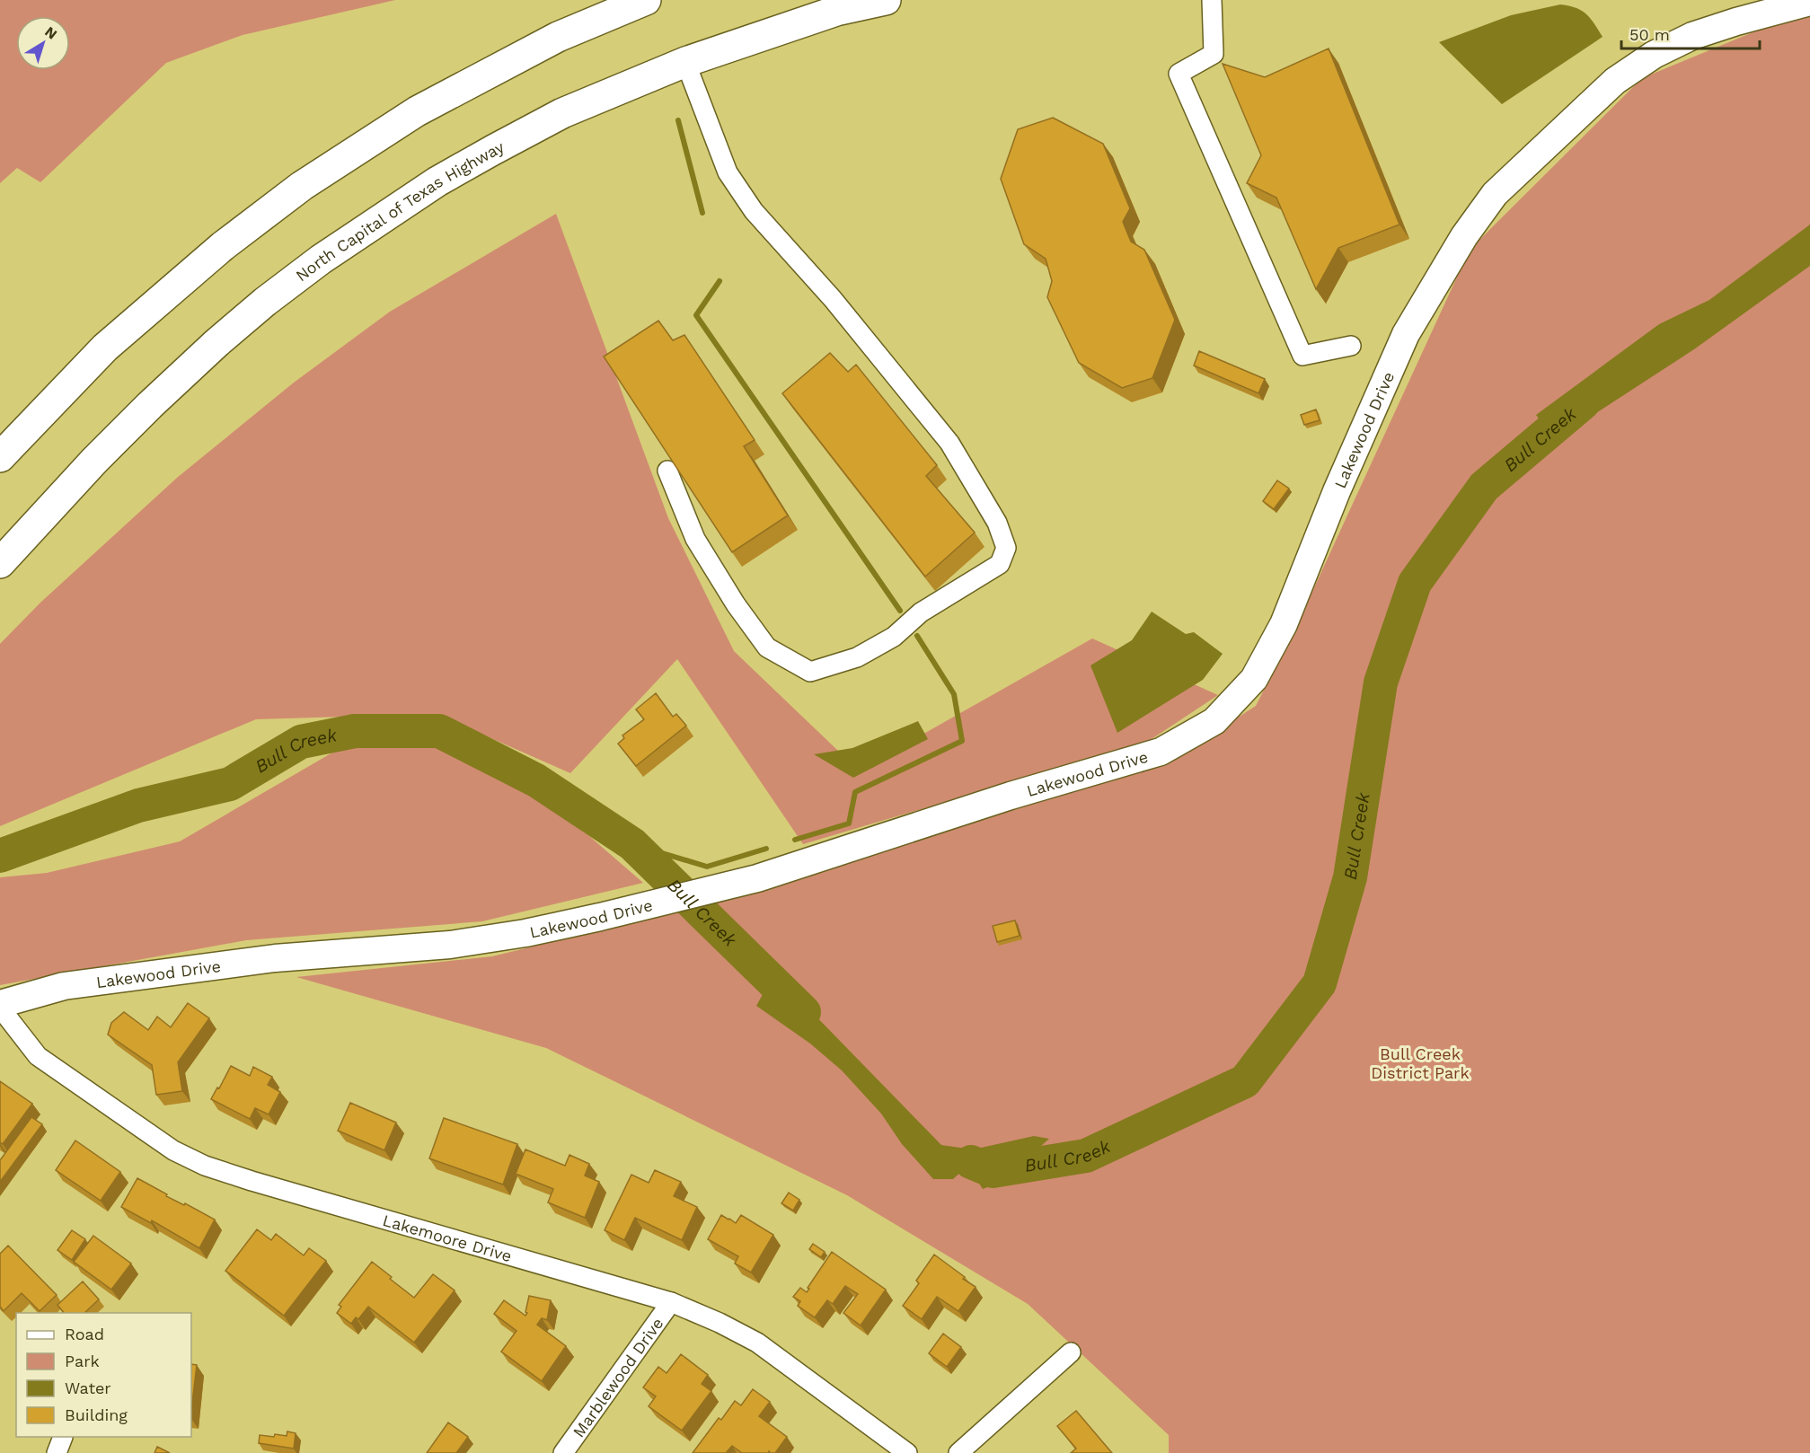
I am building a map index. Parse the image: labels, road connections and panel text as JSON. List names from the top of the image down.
{
  "streets": {
    "highway": ["North Capital of Texas Highway"],
    "street": ["Lakewood Drive", "Lakemoore Drive", "Marblewood Drive"]
  },
  "crossings": [
    ["Lakemoore Drive", "Marblewood Drive"]
  ],
  "water": ["Bull Creek"],
  "parks": ["Bull Creek District Park"],
  "legend": [
    "Road",
    "Park",
    "Water",
    "Building"
  ],
  "scale_bar": "50 m",
  "north": "top right"
}
